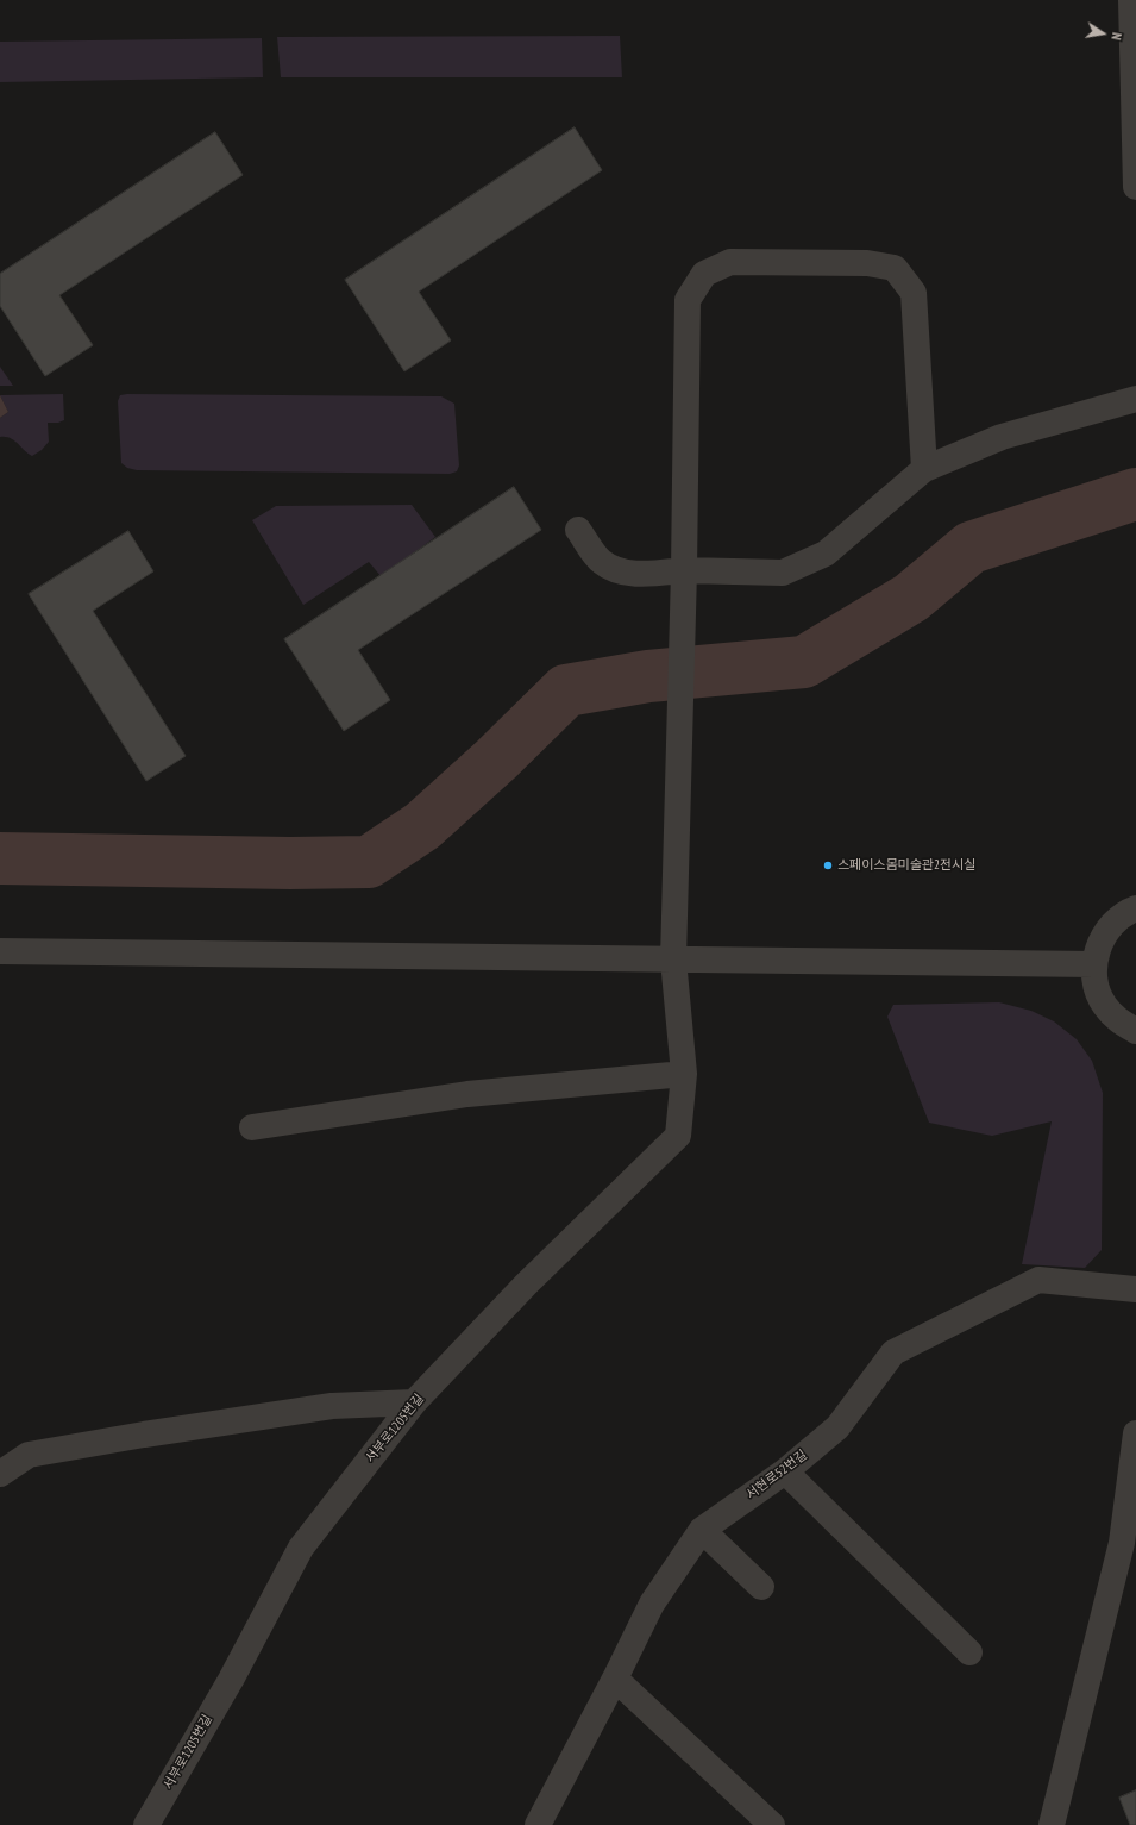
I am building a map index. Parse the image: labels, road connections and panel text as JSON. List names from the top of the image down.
{
  "streets": {
    "street": ["서부로1205번길", "서현로52번길"]
  },
  "places": ["스페이스몸미술관2전시실"],
  "north": "right"
}
